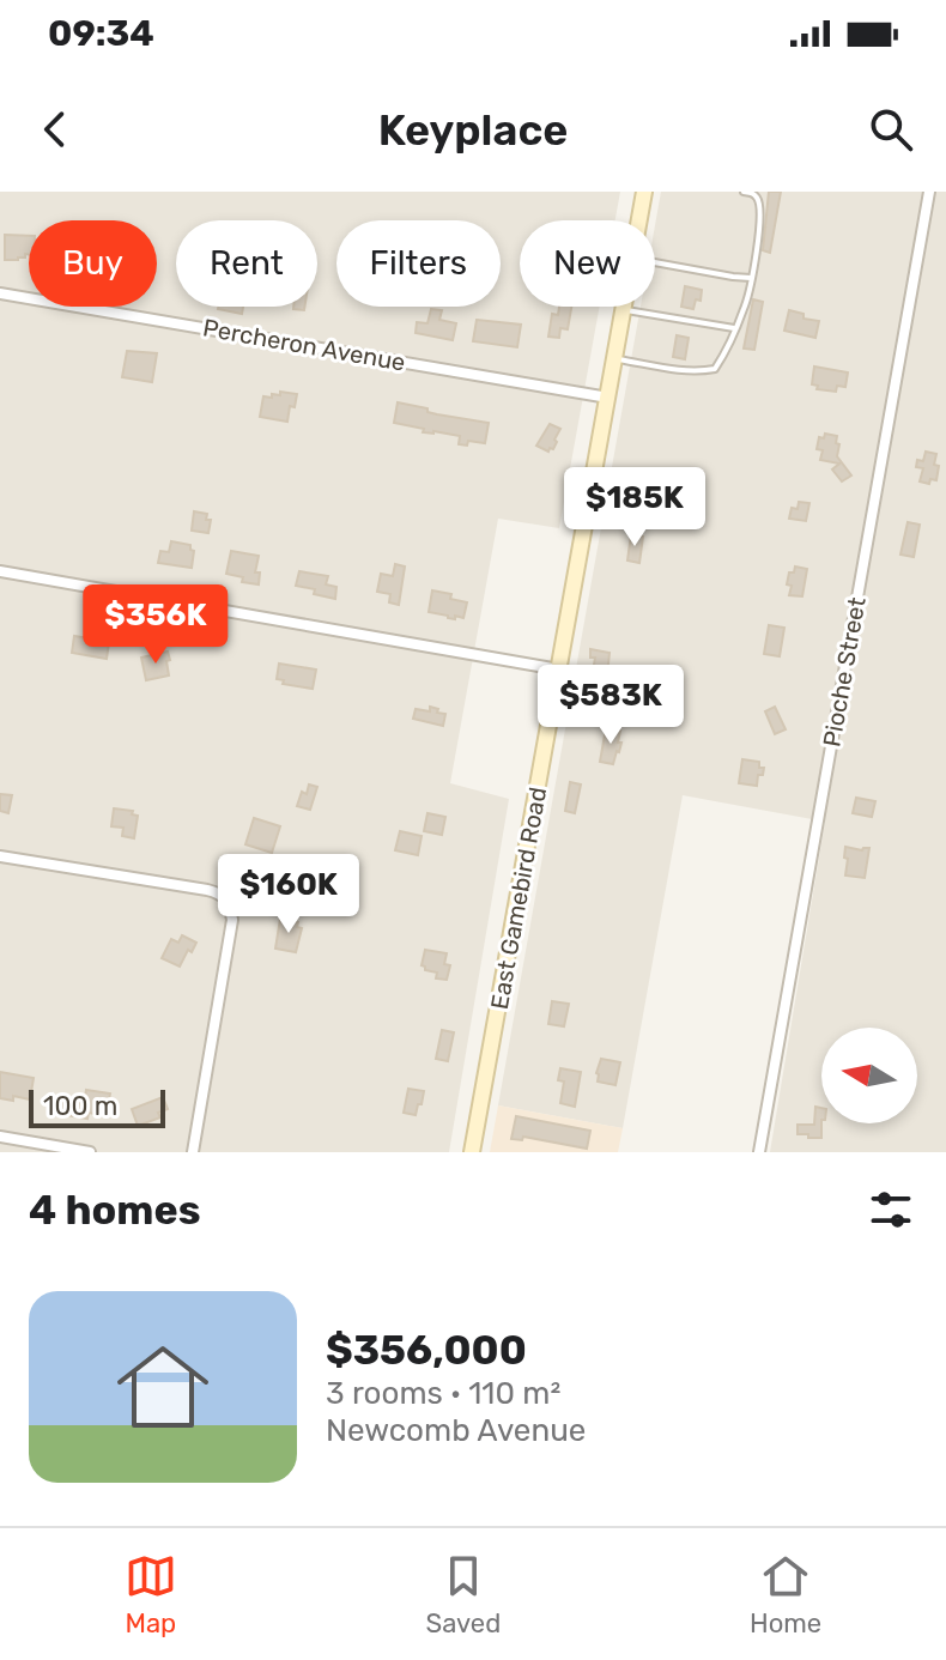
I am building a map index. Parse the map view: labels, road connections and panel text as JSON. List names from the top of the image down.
{
  "streets": {
    "main road": ["East Gamebird Road"],
    "street": ["Percheron Avenue", "Pioche Street"]
  },
  "crossings": [
    ["Percheron Avenue", "East Gamebird Road"]
  ],
  "scale_bar": "100 m",
  "north": "left",
  "page": {
    "status": "09:34",
    "header": "Keyplace",
    "chip": [
      "Buy",
      "Rent",
      "Filters",
      "New"
    ],
    "price": [
      "$185K",
      "$356K",
      "$583K",
      "$160K"
    ],
    "scale": "100 m",
    "heading": "4 homes",
    "list": [
      {
        "name": "$356,000",
        "note": "3 rooms · 110 m² · Newcomb Avenue"
      }
    ],
    "tabs": ["Map", "Saved", "Home"]
  }
}
